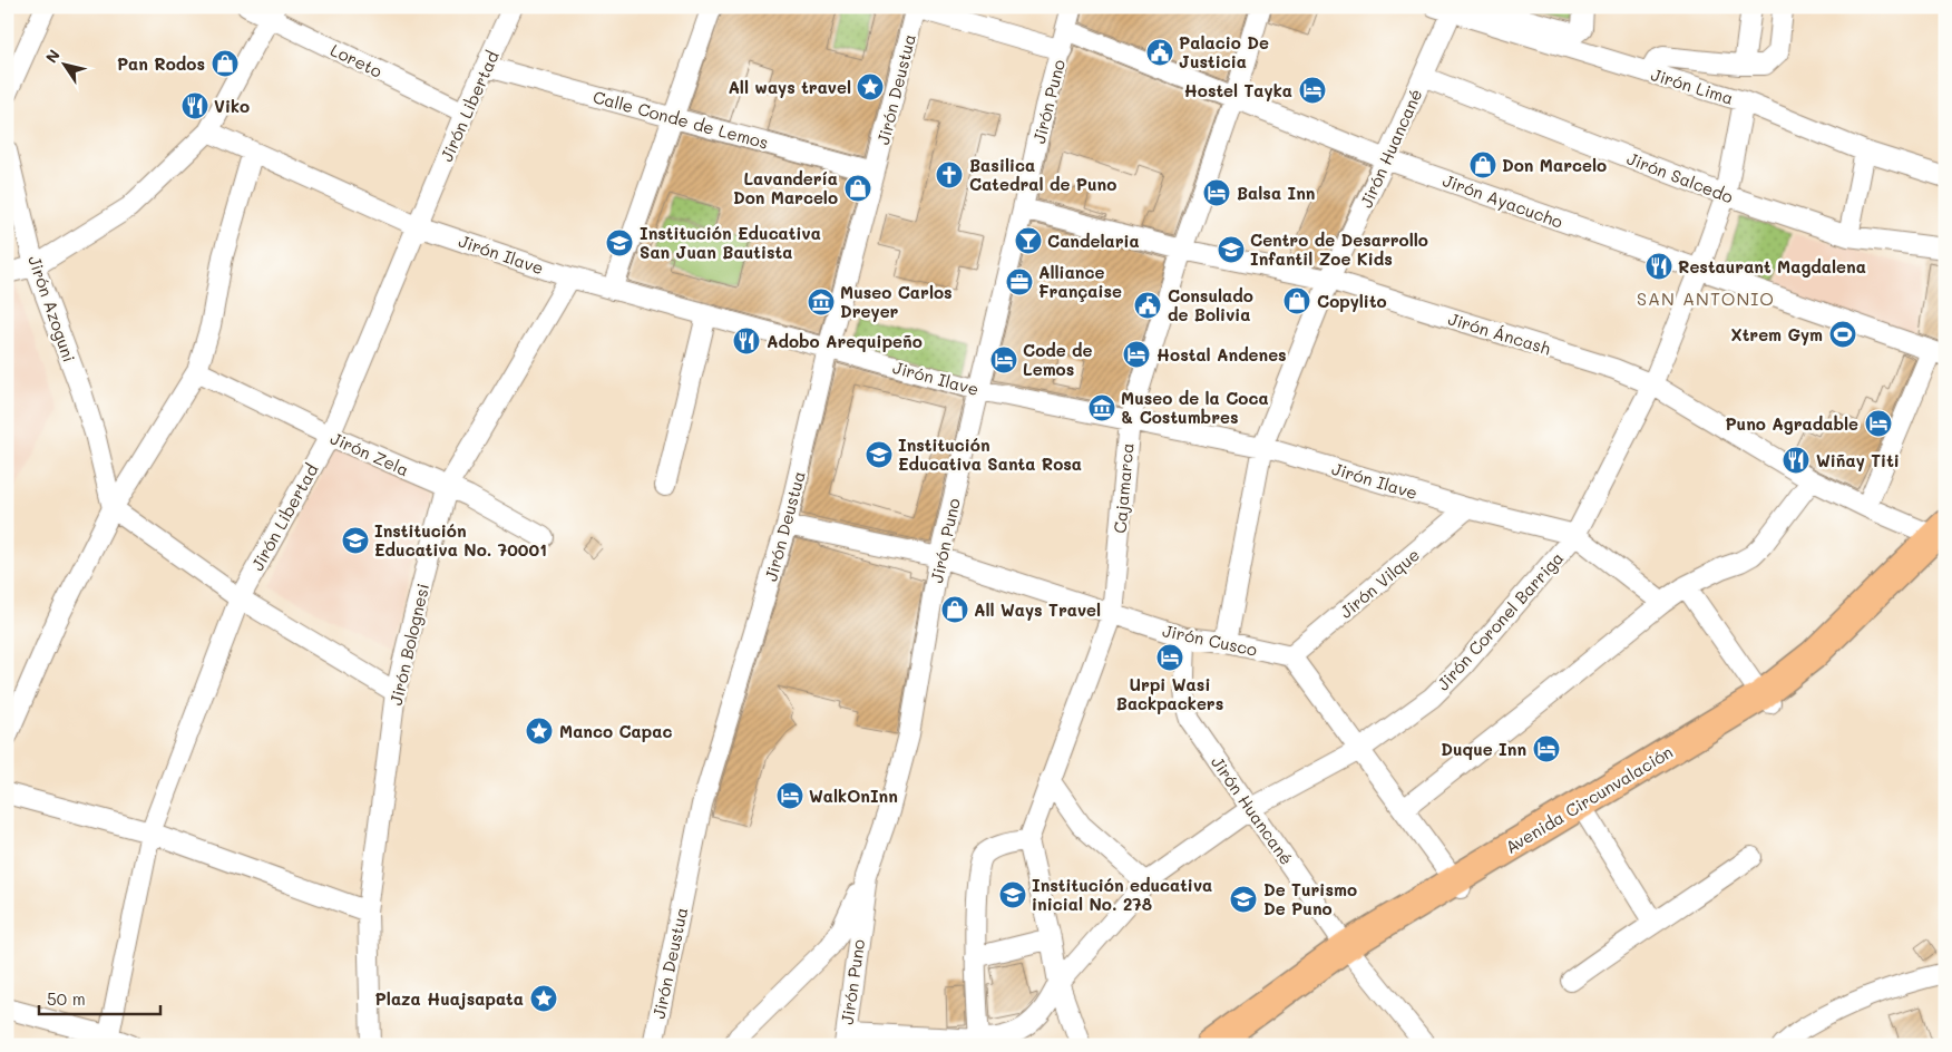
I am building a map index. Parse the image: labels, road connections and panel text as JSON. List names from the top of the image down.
{
  "streets": {
    "highway": ["Avenida Circunvalación"],
    "street": [
      "Loreto",
      "Jirón Lima",
      "Jirón Deustua",
      "Jirón Puno",
      "Jirón Libertad",
      "Calle Conde de Lemos",
      "Jirón Huancané",
      "Jirón Salcedo",
      "Jirón Ayacucho",
      "Jirón Ilave",
      "Jirón Azoguni",
      "Jirón Áncash",
      "Jirón Zela",
      "Cajamarca",
      "Jirón Vilque",
      "Jirón Coronel Barriga",
      "Jirón Cusco",
      "Jirón Bolognesi"
    ]
  },
  "crossings": [
    ["Loreto", "Jirón Libertad"],
    ["Jirón Lima", "Jirón Huancané"],
    ["Jirón Lima", "Jirón Coronel Barriga"],
    ["Jirón Deustua", "Calle Conde de Lemos"],
    ["Jirón Deustua", "Jirón Ilave"],
    ["Jirón Deustua", "Jirón Cusco"],
    ["Jirón Puno", "Jirón Ayacucho"],
    ["Jirón Puno", "Jirón Ilave"],
    ["Jirón Puno", "Jirón Áncash"],
    ["Jirón Puno", "Jirón Coronel Barriga"],
    ["Jirón Puno", "Jirón Cusco"],
    ["Jirón Libertad", "Calle Conde de Lemos"],
    ["Jirón Libertad", "Jirón Ilave"],
    ["Jirón Libertad", "Jirón Zela"],
    ["Jirón Huancané", "Jirón Salcedo"],
    ["Jirón Huancané", "Jirón Ayacucho"],
    ["Jirón Huancané", "Jirón Ilave"],
    ["Jirón Huancané", "Jirón Áncash"],
    ["Jirón Huancané", "Jirón Coronel Barriga"],
    ["Jirón Huancané", "Jirón Cusco"],
    ["Jirón Huancané", "Avenida Circunvalación"],
    ["Jirón Salcedo", "Jirón Coronel Barriga"],
    ["Jirón Ayacucho", "Cajamarca"],
    ["Jirón Ayacucho", "Jirón Coronel Barriga"],
    ["Jirón Ilave", "Cajamarca"],
    ["Jirón Ilave", "Jirón Vilque"],
    ["Jirón Ilave", "Jirón Coronel Barriga"],
    ["Jirón Ilave", "Jirón Bolognesi"],
    ["Jirón Áncash", "Cajamarca"],
    ["Jirón Áncash", "Jirón Coronel Barriga"],
    ["Jirón Áncash", "Avenida Circunvalación"],
    ["Jirón Zela", "Jirón Bolognesi"],
    ["Cajamarca", "Jirón Cusco"],
    ["Jirón Vilque", "Jirón Cusco"]
  ],
  "districts": ["SAN ANTONIO"],
  "places": {
    "public building": ["Palacio De Justicia", "Consulado de Bolivia"],
    "shop": [
      "Pan Rodos",
      "Don Marcelo",
      "Lavandería Don Marcelo",
      "Copylito",
      "All Ways Travel"
    ],
    "place": ["All ways travel", "Manco Capac", "Plaza Huajsapata"],
    "hotel": [
      "Hostel Tayka",
      "Balsa Inn",
      "Hostal Andenes",
      "Code de Lemos",
      "Puno Agradable",
      "Urpi Wasi Backpackers",
      "Duque Inn",
      "WalkOnInn"
    ],
    "restaurant": [
      "Viko",
      "Restaurant Magdalena",
      "Adobo Arequipeño",
      "Wiñay Titi"
    ],
    "church": ["Basilica Catedral de Puno"],
    "bar": ["Candelaria"],
    "school or university": [
      "Institución Educativa San Juan Bautista",
      "Centro de Desarrollo Infantil Zoe Kids",
      "Institución Educativa Santa Rosa",
      "Institución Educativa No. 70001",
      "Institución educativa inicial No. 278",
      "De Turismo De Puno"
    ],
    "office": ["Alliance Française"],
    "museum": ["Museo Carlos Dreyer", "Museo de la Coca & Costumbres"],
    "sports": ["Xtrem Gym"]
  },
  "scale_bar": "50 m",
  "north": "top left"
}
